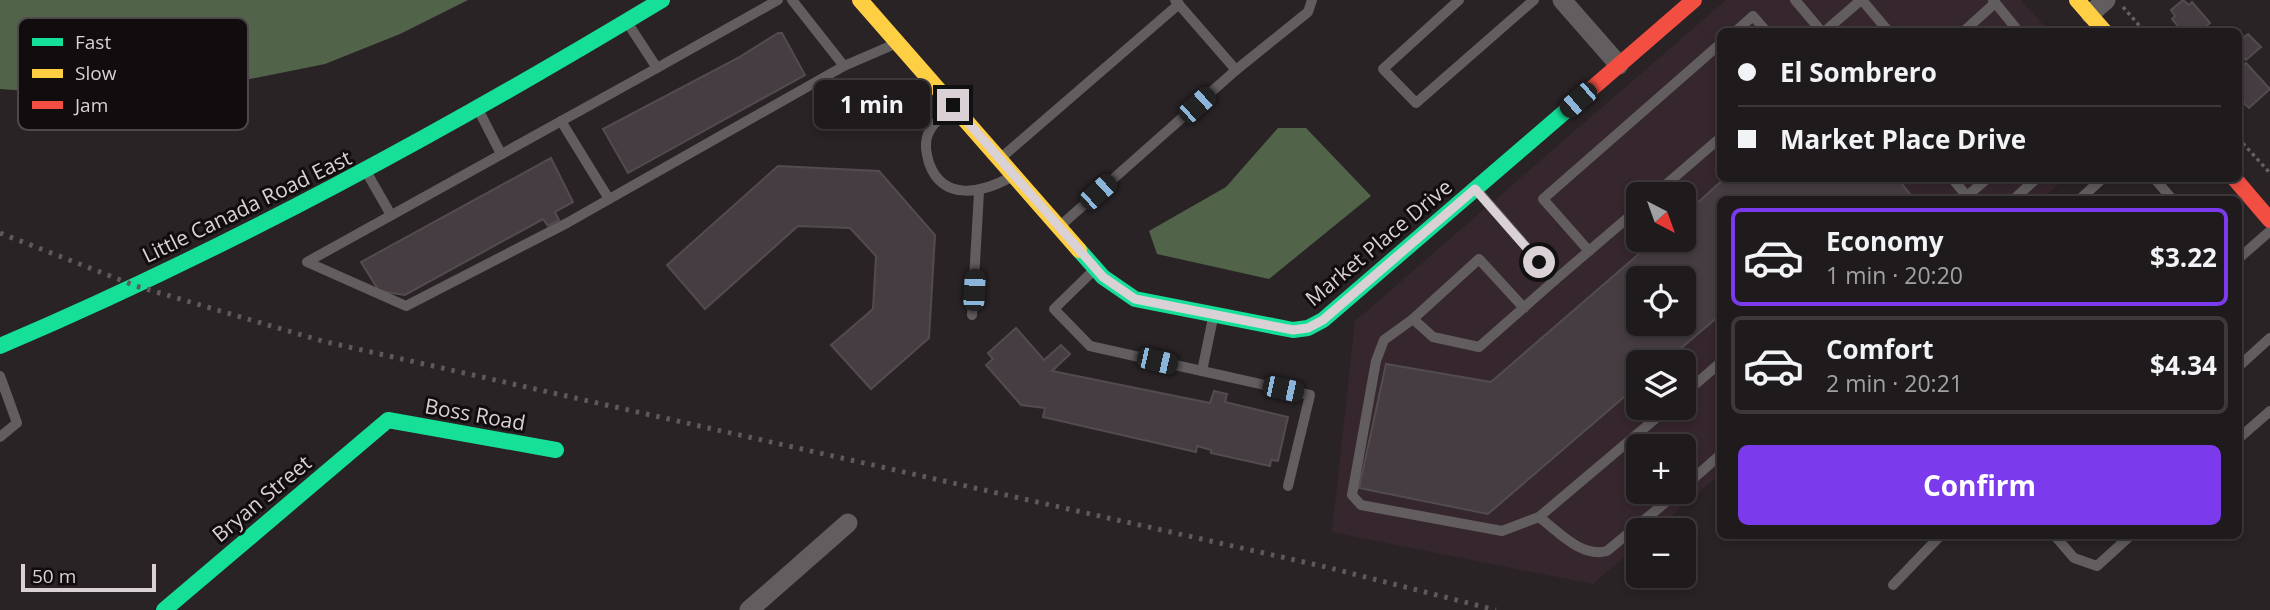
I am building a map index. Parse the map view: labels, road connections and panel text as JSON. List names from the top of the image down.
{
  "streets": {
    "street": [
      "Little Canada Road East",
      "Market Place Drive",
      "Boss Road",
      "Bryan Street"
    ]
  },
  "crossings": [
    ["Boss Road", "Bryan Street"]
  ],
  "legend": ["Fast", "Slow", "Jam"],
  "scale_bar": "50 m",
  "north": "bottom right",
  "page": {
    "banner": ["El Sombrero", "Market Place Drive"],
    "bubble": "1 min",
    "map_buttons": ["+", "−"],
    "list": [
      {
        "name": "Economy",
        "note": "1 min · 20:20",
        "value": "$3.22"
      },
      {
        "name": "Comfort",
        "note": "2 min · 20:21",
        "value": "$4.34"
      }
    ],
    "buttons": "Confirm",
    "scale": "50 m"
  }
}
